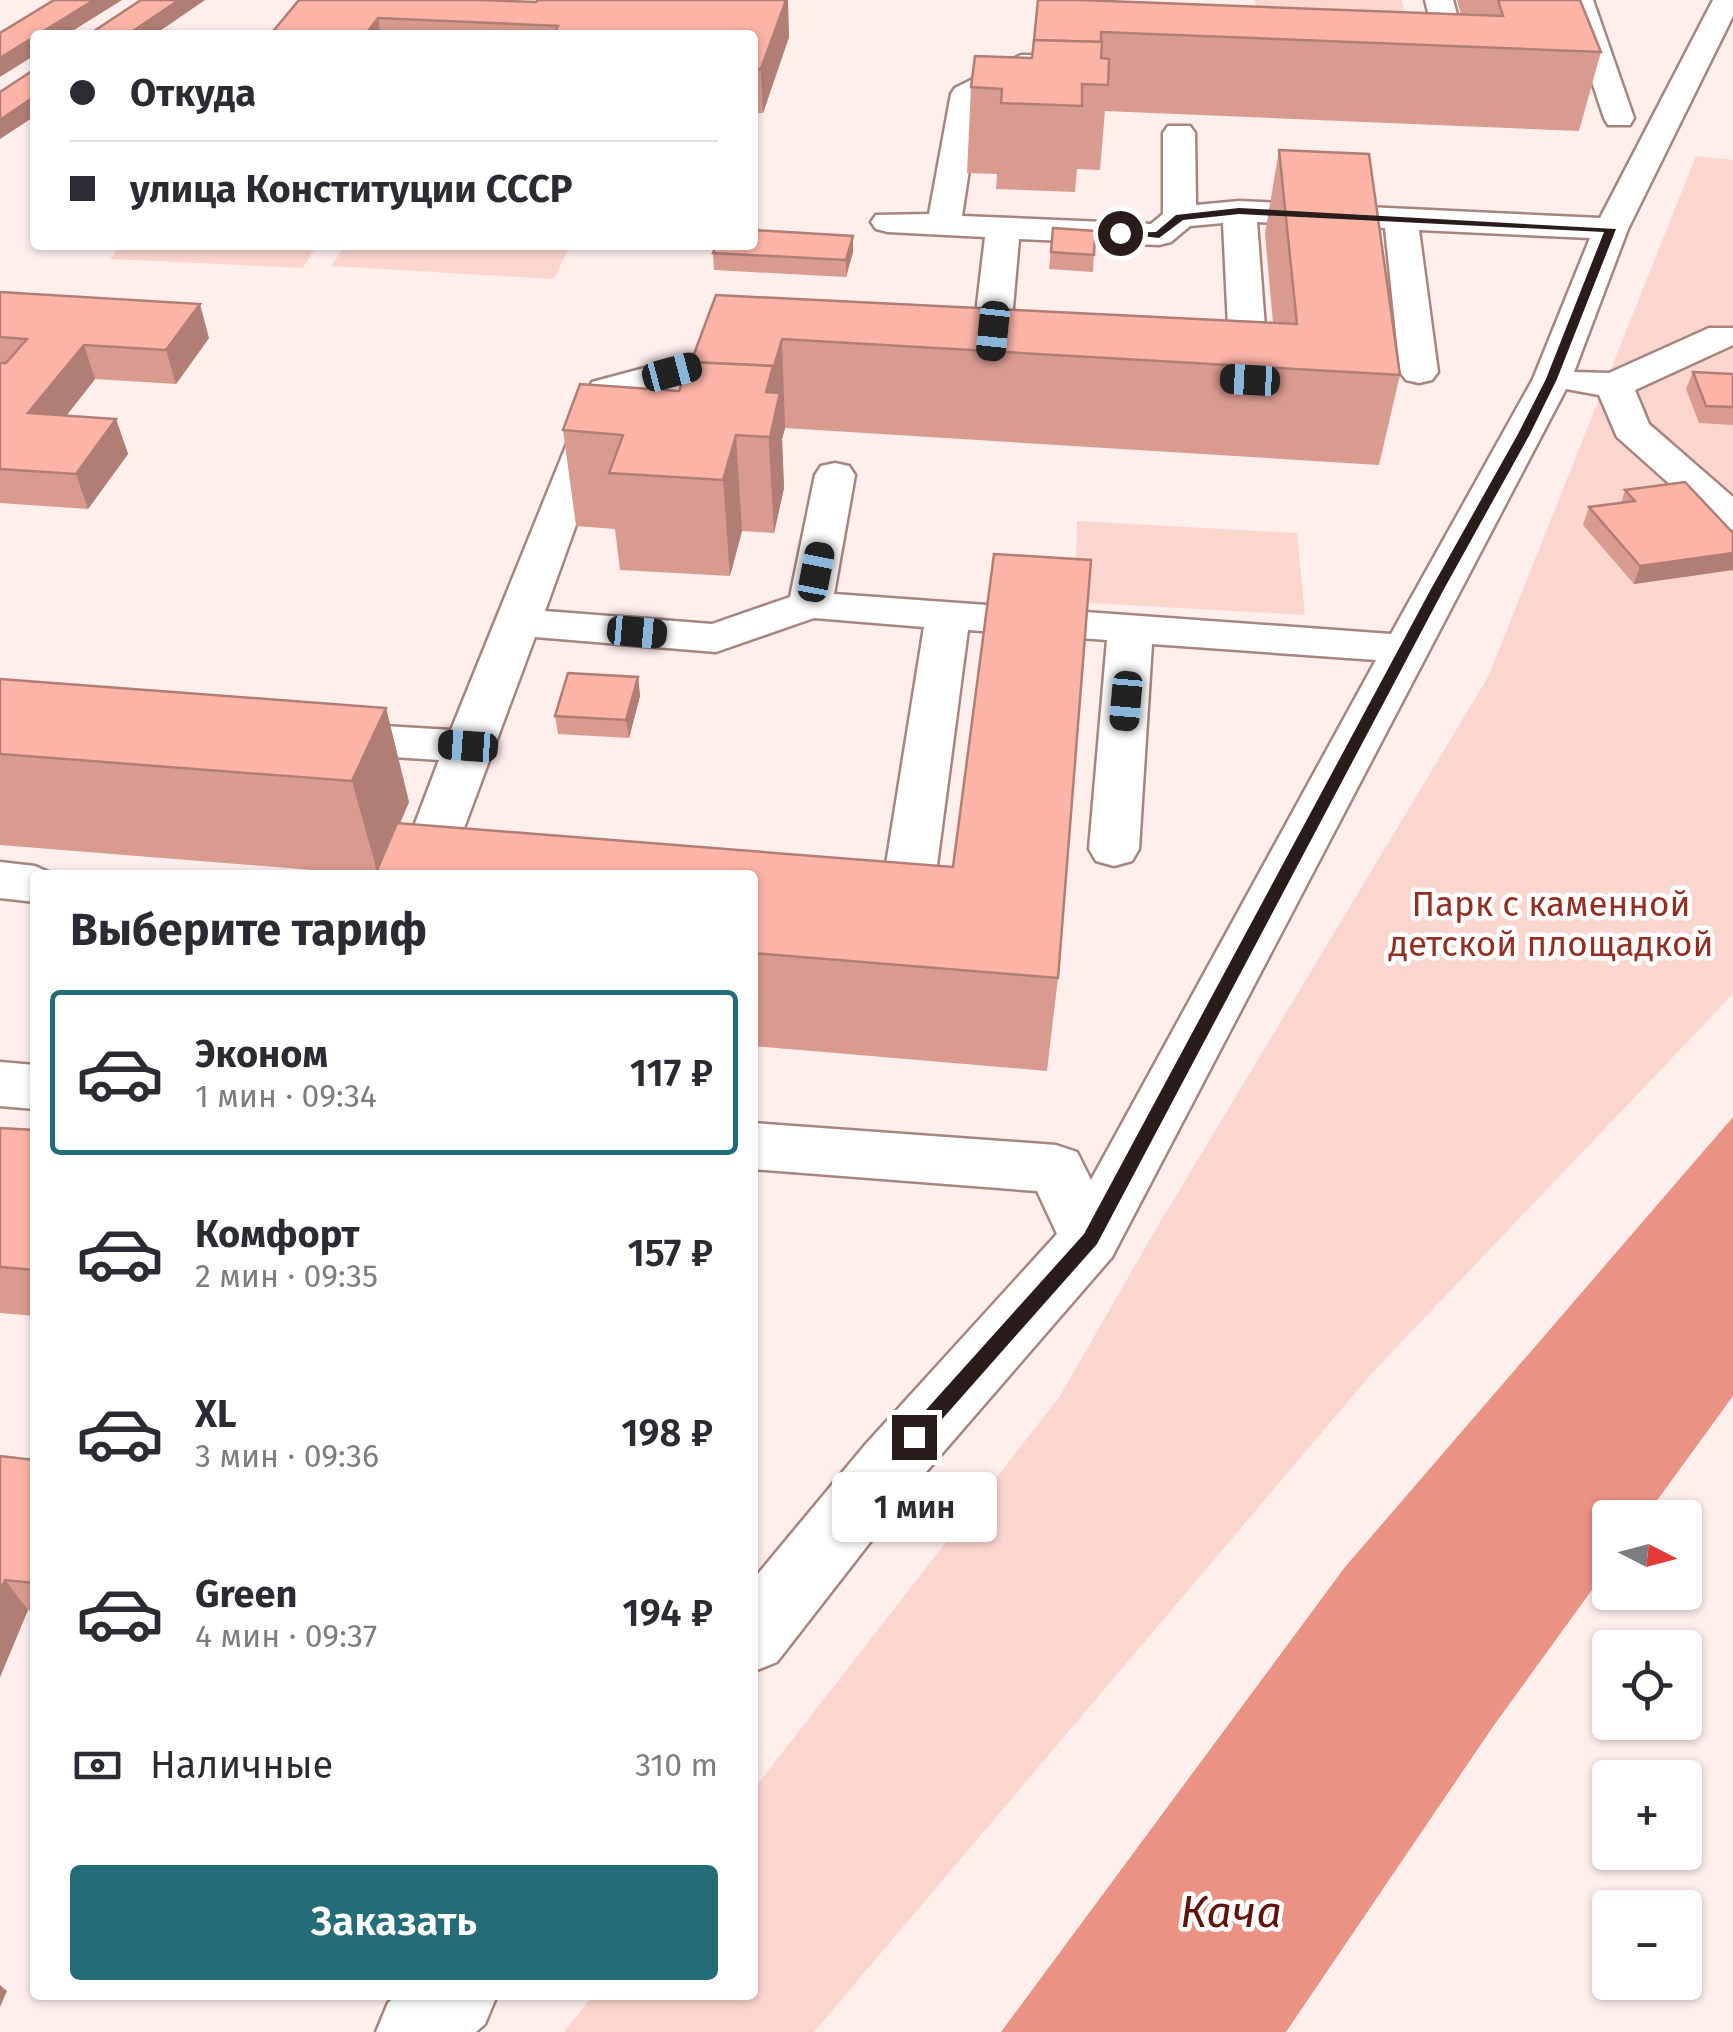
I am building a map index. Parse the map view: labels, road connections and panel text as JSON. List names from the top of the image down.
{
  "water": ["Кача"],
  "parks": ["Парк с каменной детской площадкой"],
  "north": "right",
  "page": {
    "banner": ["Откуда", "улица Конституции СССР"],
    "heading": "Выберите тариф",
    "list": [
      {
        "name": "Эконом",
        "note": "1 мин · 09:34",
        "value": "117 ₽"
      },
      {
        "name": "Комфорт",
        "note": "2 мин · 09:35",
        "value": "157 ₽"
      },
      {
        "name": "XL",
        "note": "3 мин · 09:36",
        "value": "198 ₽"
      },
      {
        "name": "Green",
        "note": "4 мин · 09:37",
        "value": "194 ₽"
      }
    ],
    "bubble": "1 мин",
    "map_buttons": ["+", "−"],
    "pay": ["Наличные", "310 m"],
    "buttons": "Заказать"
  }
}
